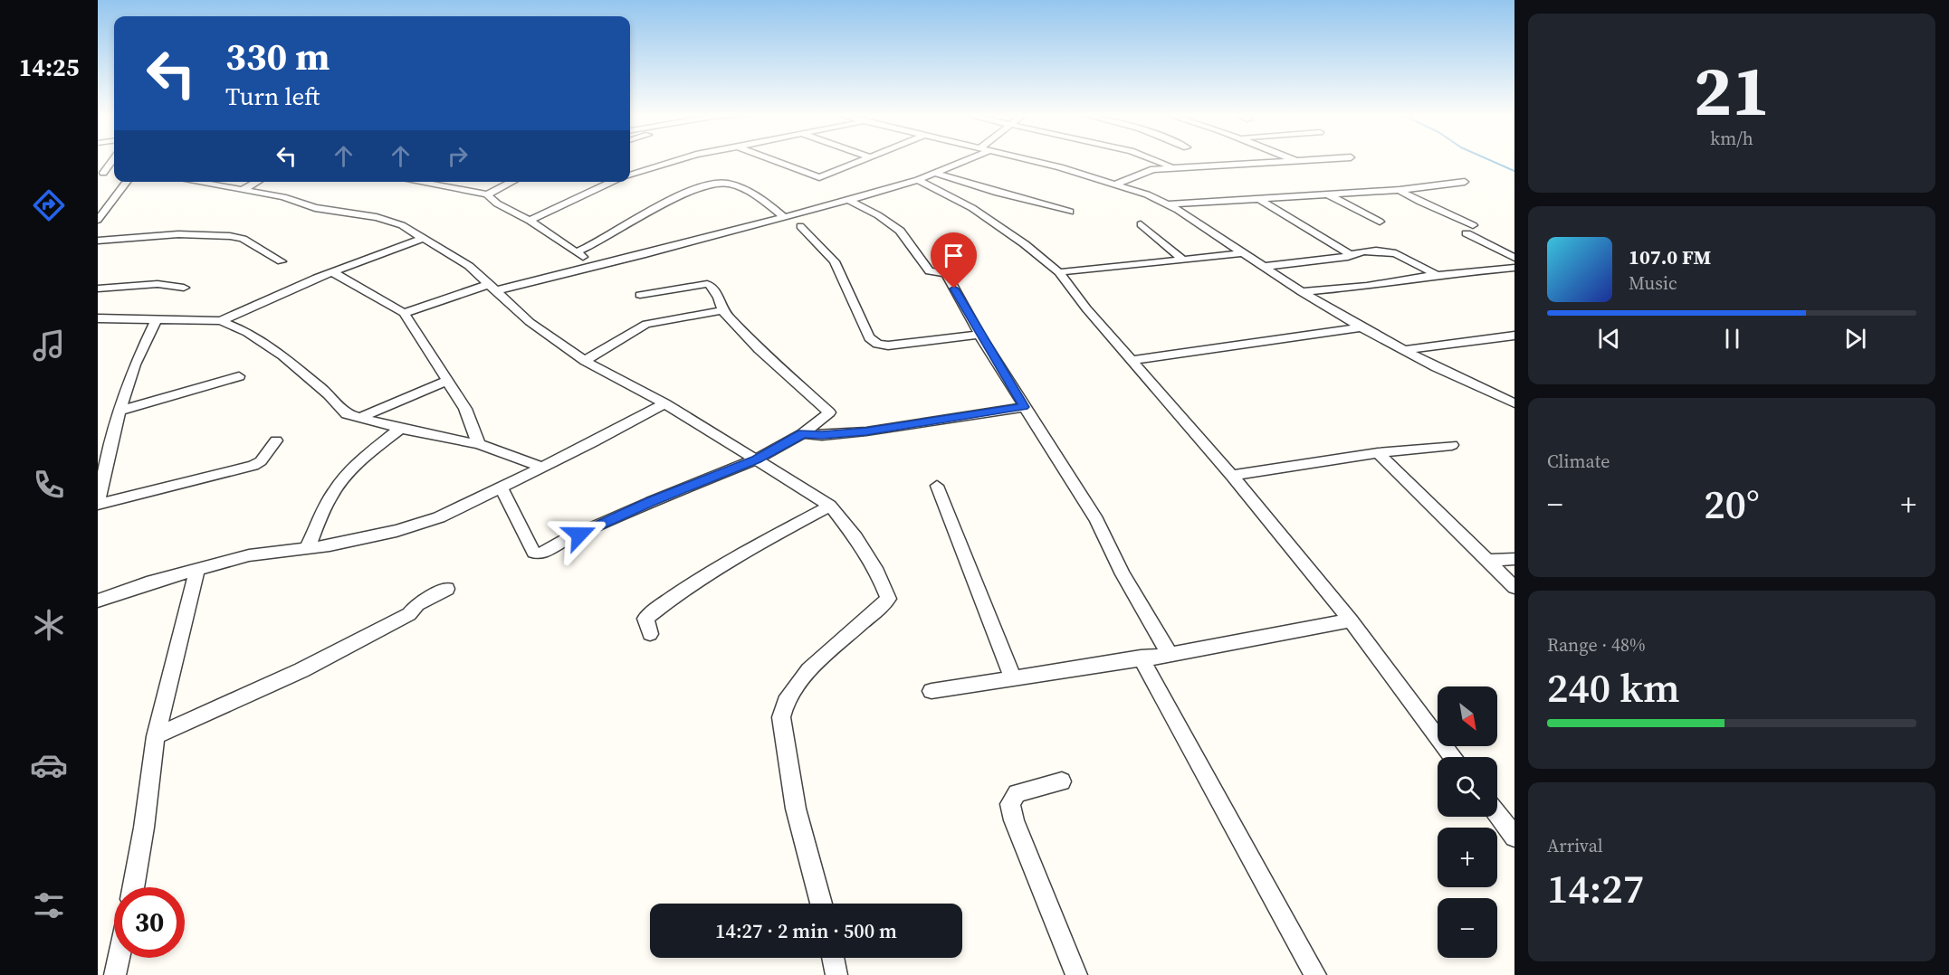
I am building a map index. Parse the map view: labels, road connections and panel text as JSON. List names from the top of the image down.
{
  "north": "bottom right",
  "page": {
    "tabs": "14:25",
    "tile": [
      ["21", "km/h"],
      "Climate",
      ["Range · 48%", "240 km"],
      ["Arrival", "14:27"]
    ],
    "turn": ["330 m", "Turn left"],
    "song": ["107.0 FM", "Music"],
    "heat": ["−", "20°", "+"],
    "map_buttons": ["+", "−"],
    "limit": "30",
    "trip": "14:27 · 2 min · 500 m"
  }
}
